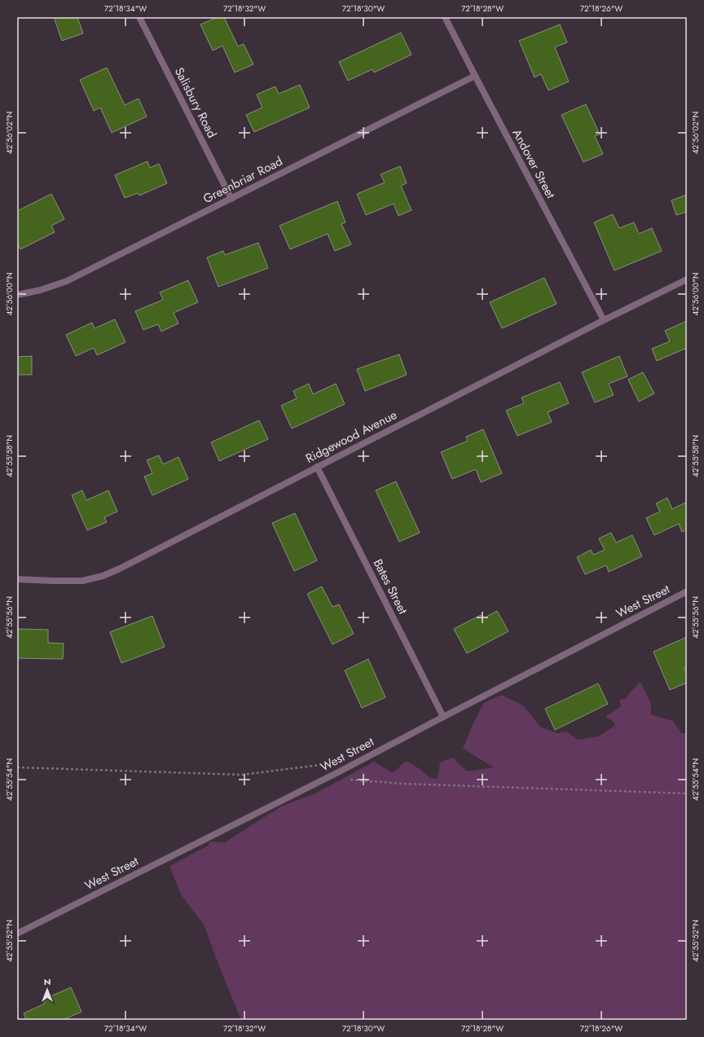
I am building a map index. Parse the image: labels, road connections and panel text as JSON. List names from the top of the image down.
{
  "streets": {
    "street": [
      "Salisbury Road",
      "Andover Street",
      "Greenbriar Road",
      "Ridgewood Avenue",
      "Bates Street",
      "West Street"
    ]
  },
  "crossings": [
    ["Salisbury Road", "Greenbriar Road"],
    ["Andover Street", "Greenbriar Road"],
    ["Andover Street", "Ridgewood Avenue"],
    ["Ridgewood Avenue", "Bates Street"],
    ["Bates Street", "West Street"]
  ],
  "north": "top",
  "coordinates": [
    "72°18'34\"W",
    "72°18'32\"W",
    "72°18'30\"W",
    "72°18'28\"W",
    "72°18'26\"W",
    "42°56'02\"N",
    "42°56'00\"N",
    "42°55'58\"N",
    "42°55'56\"N",
    "42°55'54\"N",
    "42°55'52\"N"
  ]
}
